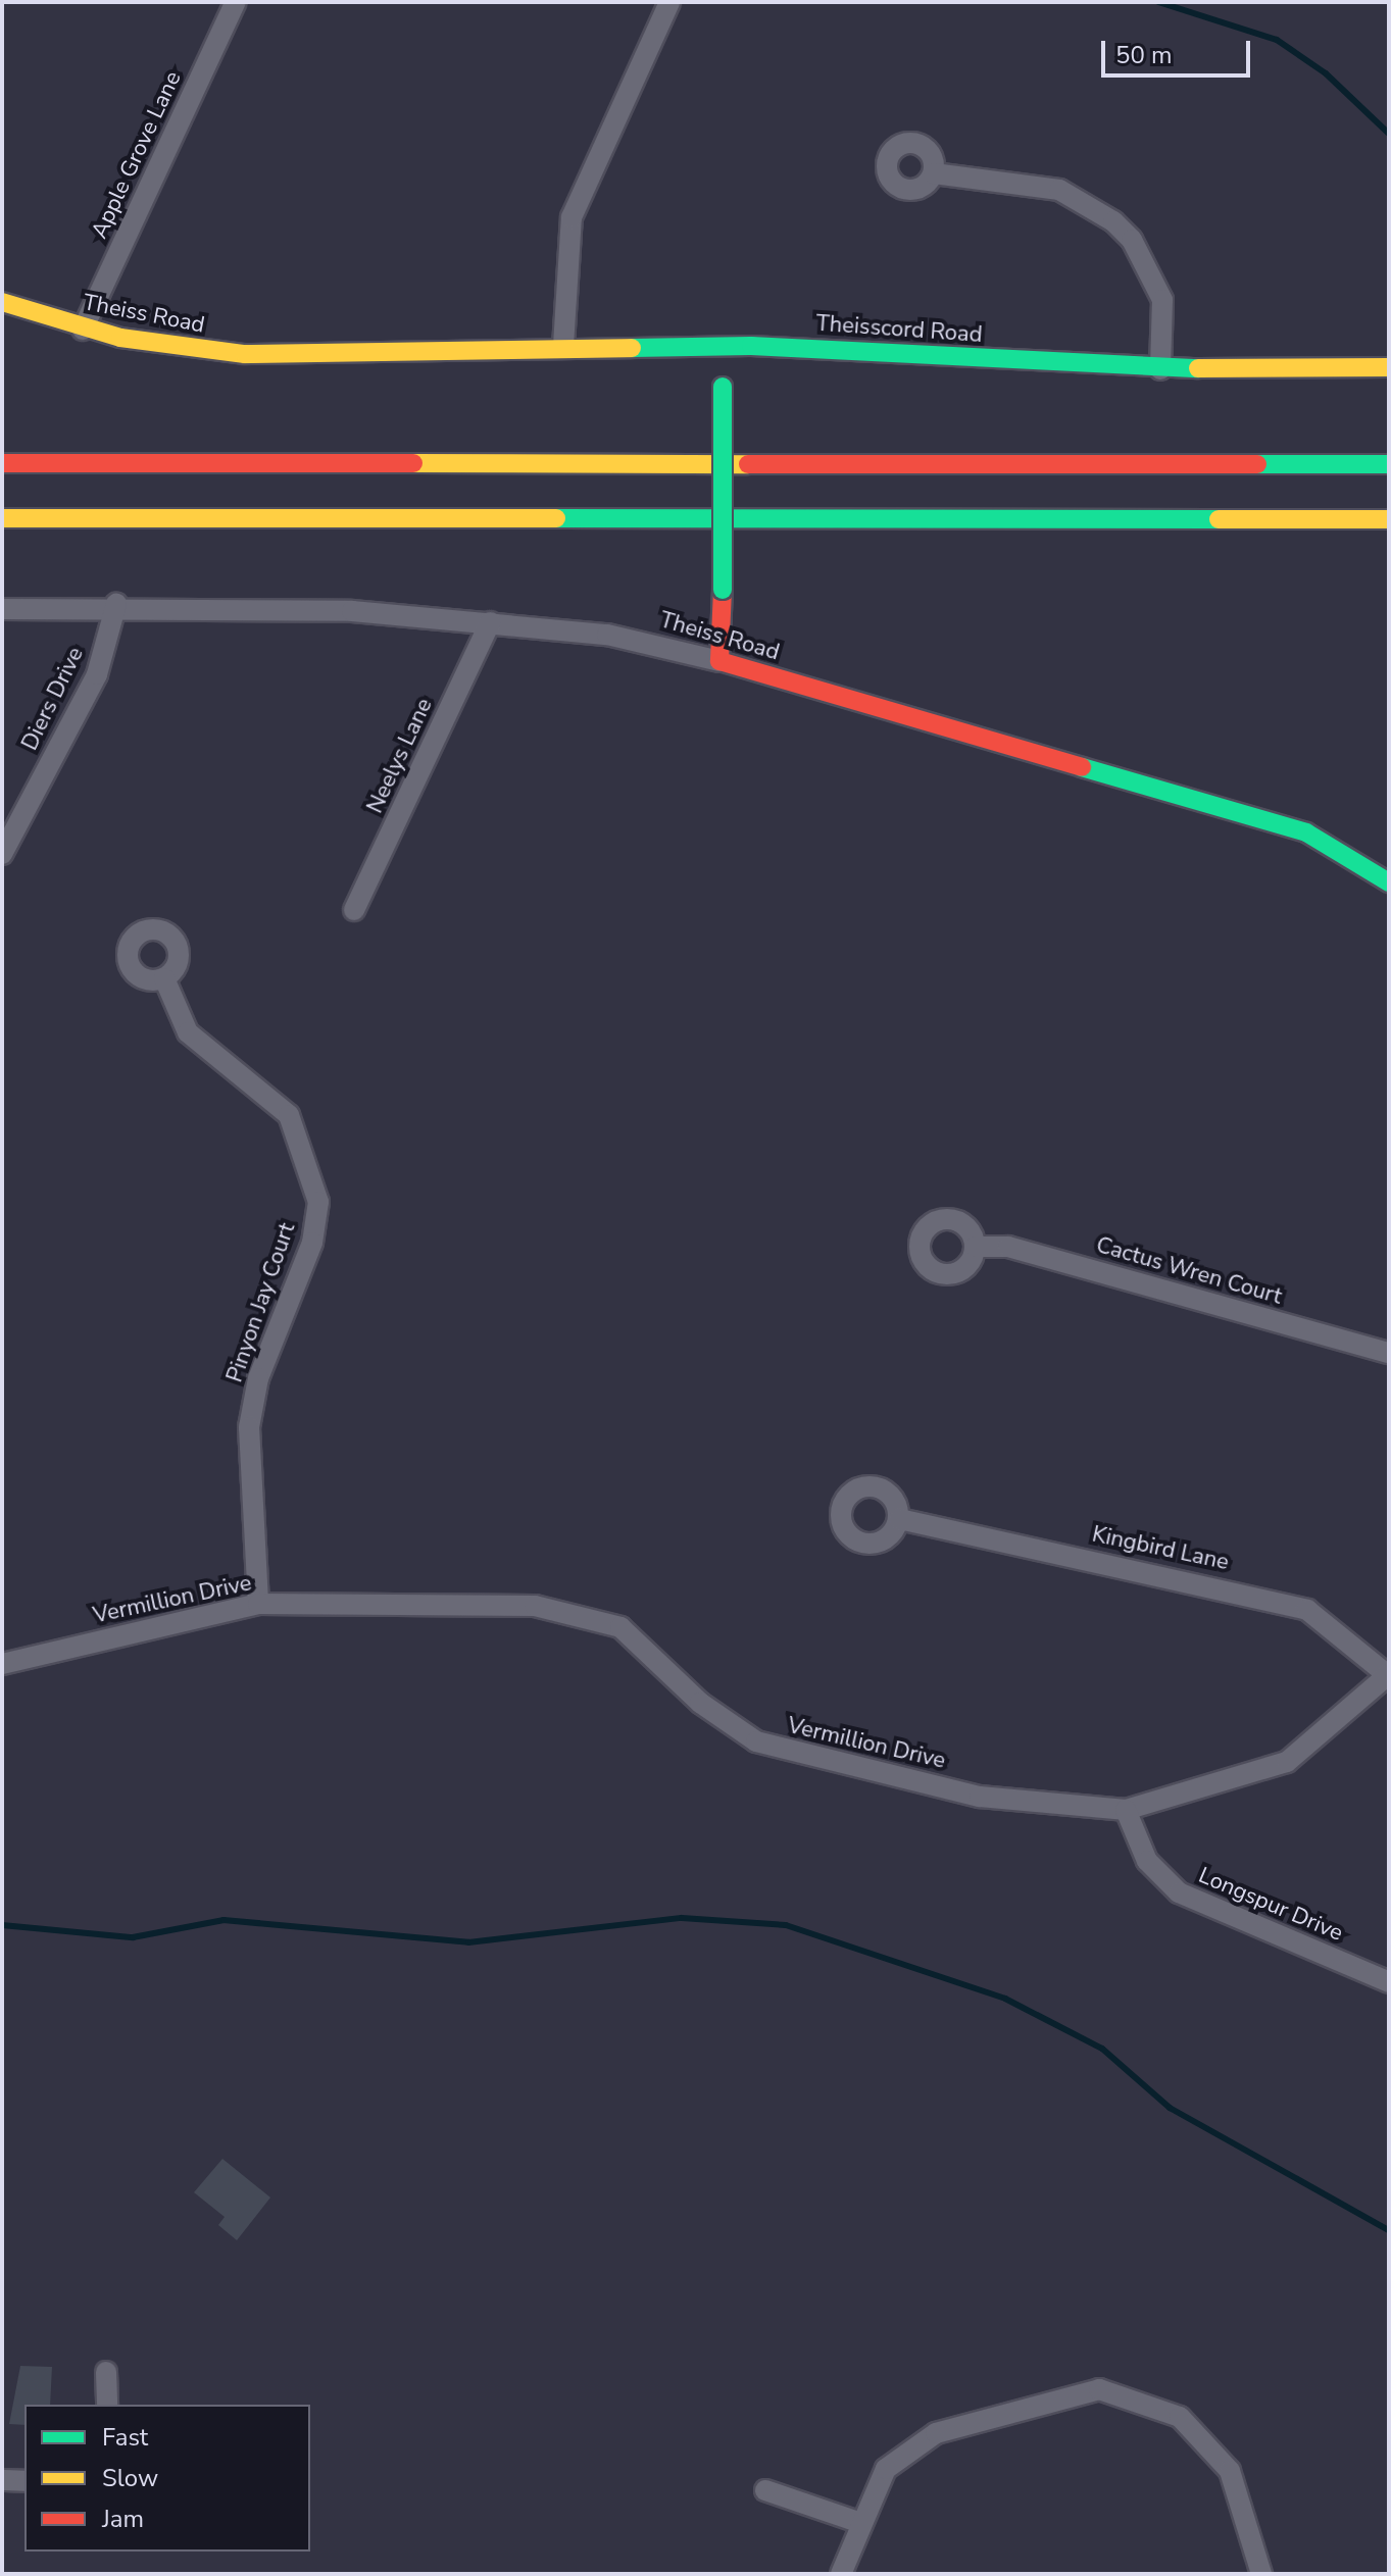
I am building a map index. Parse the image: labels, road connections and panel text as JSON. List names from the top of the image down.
{
  "streets": {
    "main road": ["Theiss Road", "Theisscord Road"],
    "street": [
      "Apple Grove Lane",
      "Diers Drive",
      "Neelys Lane",
      "Cactus Wren Court",
      "Pinyon Jay Court",
      "Kingbird Lane",
      "Vermillion Drive",
      "Longspur Drive"
    ]
  },
  "crossings": [
    ["Apple Grove Lane", "Theiss Road"],
    ["Theiss Road", "Theisscord Road"],
    ["Theiss Road", "Diers Drive"],
    ["Theiss Road", "Neelys Lane"],
    ["Pinyon Jay Court", "Vermillion Drive"],
    ["Kingbird Lane", "Vermillion Drive"],
    ["Vermillion Drive", "Longspur Drive"]
  ],
  "legend": ["Fast", "Slow", "Jam"],
  "scale_bar": "50 m"
}
